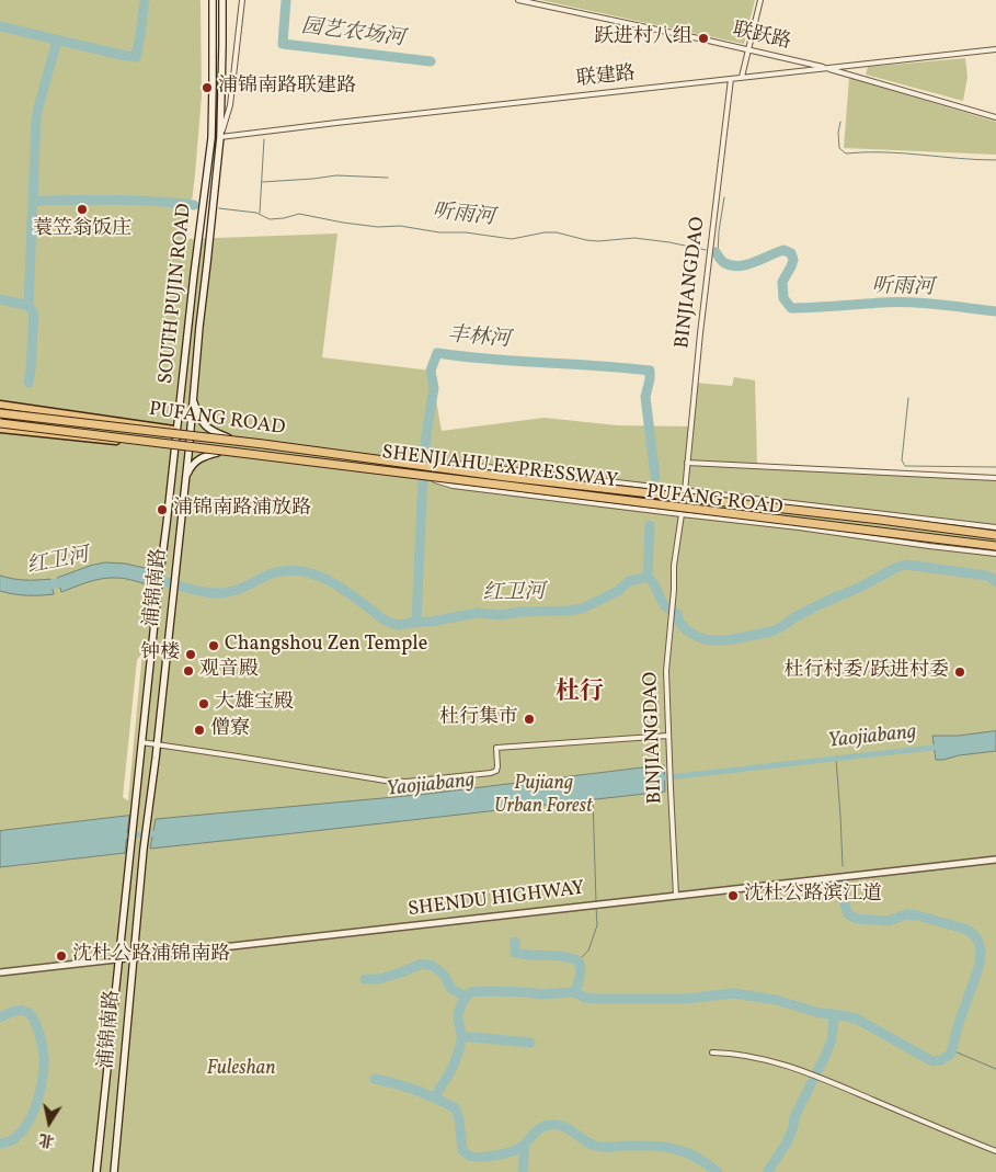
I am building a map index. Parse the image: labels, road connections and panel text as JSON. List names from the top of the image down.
{
  "streets": {
    "highway": ["SHENJIAHU EXPRESSWAY"],
    "main road": ["SOUTH PUJIN ROAD", "PUFANG ROAD", "浦锦南路"],
    "street": [
      "联跃路",
      "联建路",
      "BINJIANGDAO",
      "SHENDU HIGHWAY"
    ]
  },
  "crossings": [
    ["联跃路", "联建路"],
    ["联建路", "BINJIANGDAO"],
    ["联建路", "浦锦南路"],
    ["BINJIANGDAO", "PUFANG ROAD"],
    ["BINJIANGDAO", "SHENDU HIGHWAY"],
    ["SOUTH PUJIN ROAD", "PUFANG ROAD"],
    ["SOUTH PUJIN ROAD", "SHENDU HIGHWAY"],
    ["PUFANG ROAD", "SHENJIAHU EXPRESSWAY"],
    ["PUFANG ROAD", "浦锦南路"],
    ["浦锦南路", "SHENDU HIGHWAY"]
  ],
  "districts": ["杜行"],
  "water": [
    "园艺农场河",
    "听雨河",
    "丰林河",
    "红卫河",
    "Yaojiabang"
  ],
  "parks": ["Pujiang Urban Forest", "Fuleshan"],
  "places": [
    "跃进村八组",
    "浦锦南路联建路",
    "蓑笠翁饭庄",
    "浦锦南路浦放路",
    "Changshou Zen Temple",
    "钟楼",
    "观音殿",
    "杜行村委/跃进村委",
    "大雄宝殿",
    "杜行集市",
    "僧寮",
    "沈杜公路滨江道",
    "沈杜公路浦锦南路"
  ],
  "north": "bottom"
}
